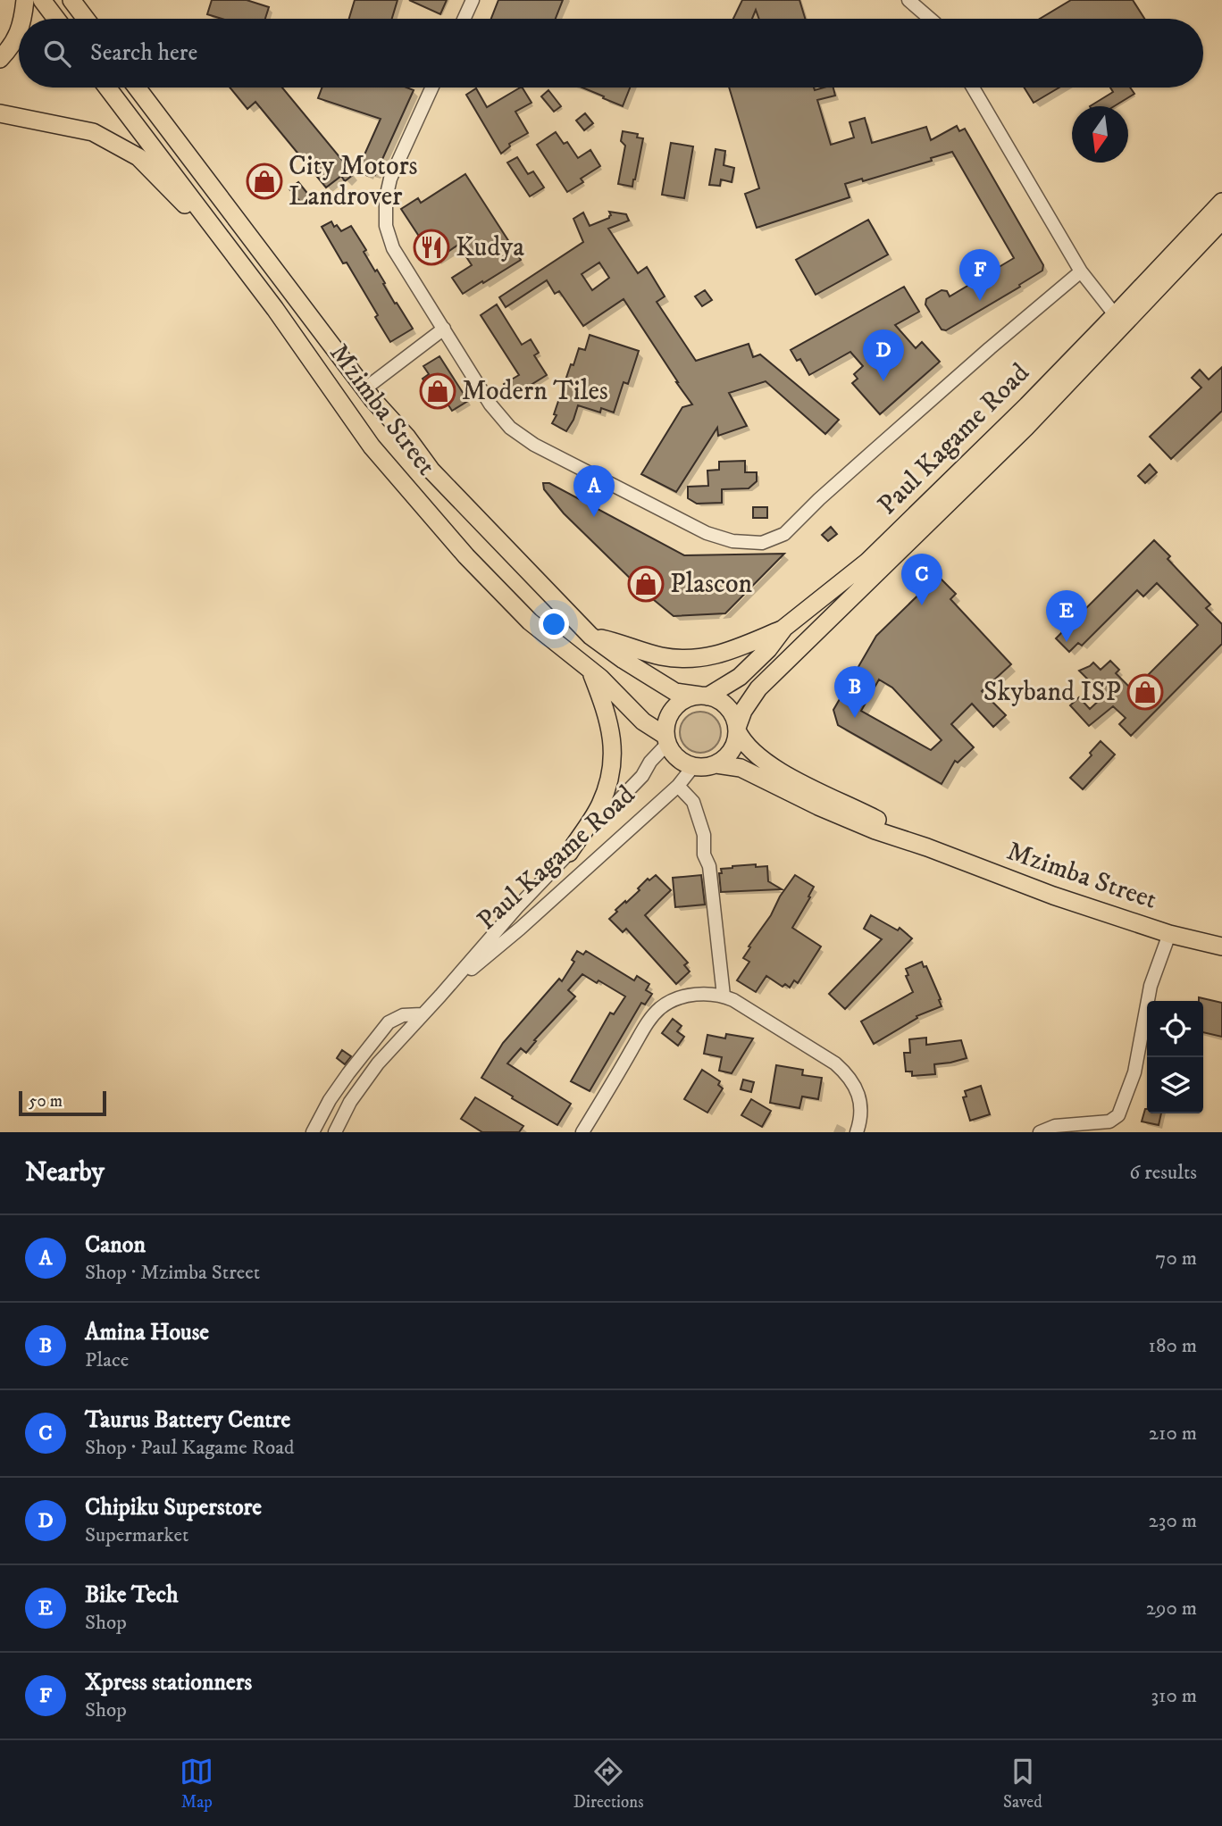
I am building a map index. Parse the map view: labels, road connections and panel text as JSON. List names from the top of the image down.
{
  "streets": {
    "main road": ["Mzimba Street", "Paul Kagame Road"]
  },
  "crossings": [
    ["Mzimba Street", "Paul Kagame Road"]
  ],
  "places": {
    "shop": [
      "City Motors Landrover",
      "Modern Tiles",
      "Plascon",
      "Skyband ISP"
    ],
    "restaurant": ["Kudya"]
  },
  "scale_bar": "50 m",
  "north": "bottom",
  "page": {
    "search": "Search here",
    "pins": [
      "F",
      "D",
      "A",
      "C",
      "E",
      "B"
    ],
    "scale": "50 m",
    "heading": ["Nearby", "6 results"],
    "list": [
      {
        "mark": "A",
        "name": "Canon",
        "note": "Shop · Mzimba Street",
        "value": "70 m"
      },
      {
        "mark": "B",
        "name": "Amina House",
        "note": "Place",
        "value": "180 m"
      },
      {
        "mark": "C",
        "name": "Taurus Battery Centre",
        "note": "Shop · Paul Kagame Road",
        "value": "210 m"
      },
      {
        "mark": "D",
        "name": "Chipiku Superstore",
        "note": "Supermarket",
        "value": "230 m"
      },
      {
        "mark": "E",
        "name": "Bike Tech",
        "note": "Shop",
        "value": "290 m"
      },
      {
        "mark": "F",
        "name": "Xpress stationners",
        "note": "Shop",
        "value": "310 m"
      }
    ],
    "nav": ["Map", "Directions", "Saved"]
  }
}
